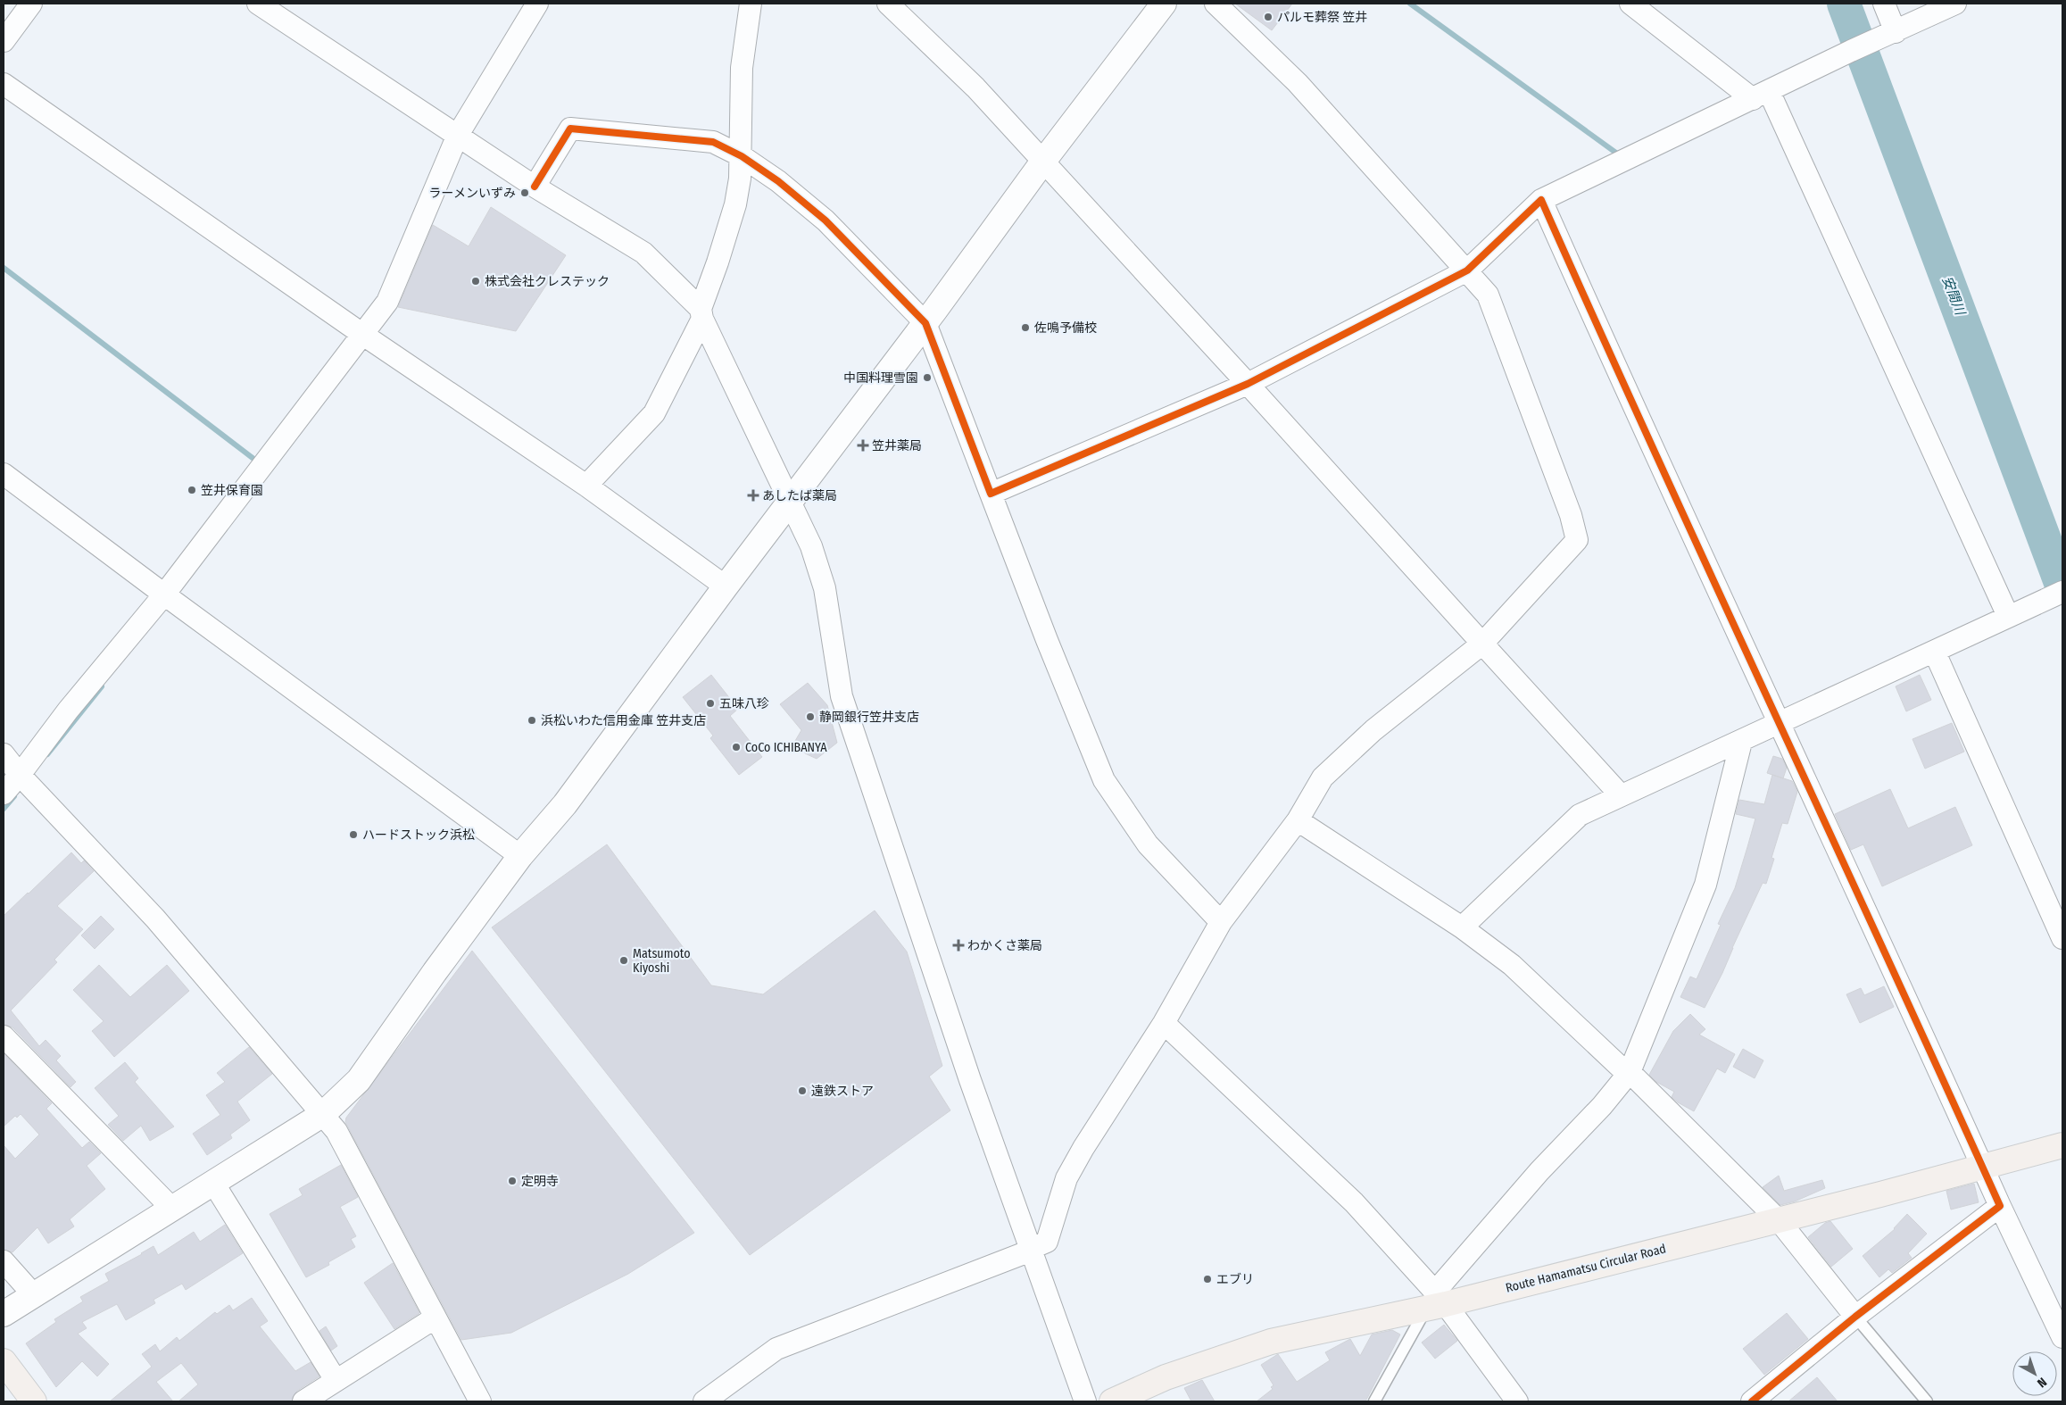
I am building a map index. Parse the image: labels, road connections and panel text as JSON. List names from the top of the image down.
{
  "streets": {
    "main road": ["Route Hamamatsu Circular Road"]
  },
  "water": ["安間川"],
  "places": {
    "other": [
      "パルモ葬祭 笠井",
      "ラーメンいずみ",
      "株式会社クレステック",
      "佐鳴予備校",
      "中国料理雪園",
      "笠井保育園",
      "五味八珍",
      "静岡銀行笠井支店",
      "浜松いわた信用金庫 笠井支店",
      "CoCo ICHIBANYA",
      "ハードストック浜松",
      "Matsumoto Kiyoshi",
      "遠鉄ストア",
      "定明寺",
      "エブリ"
    ],
    "health": ["笠井薬局", "あしたば薬局", "わかくさ薬局"]
  },
  "north": "bottom right"
}
